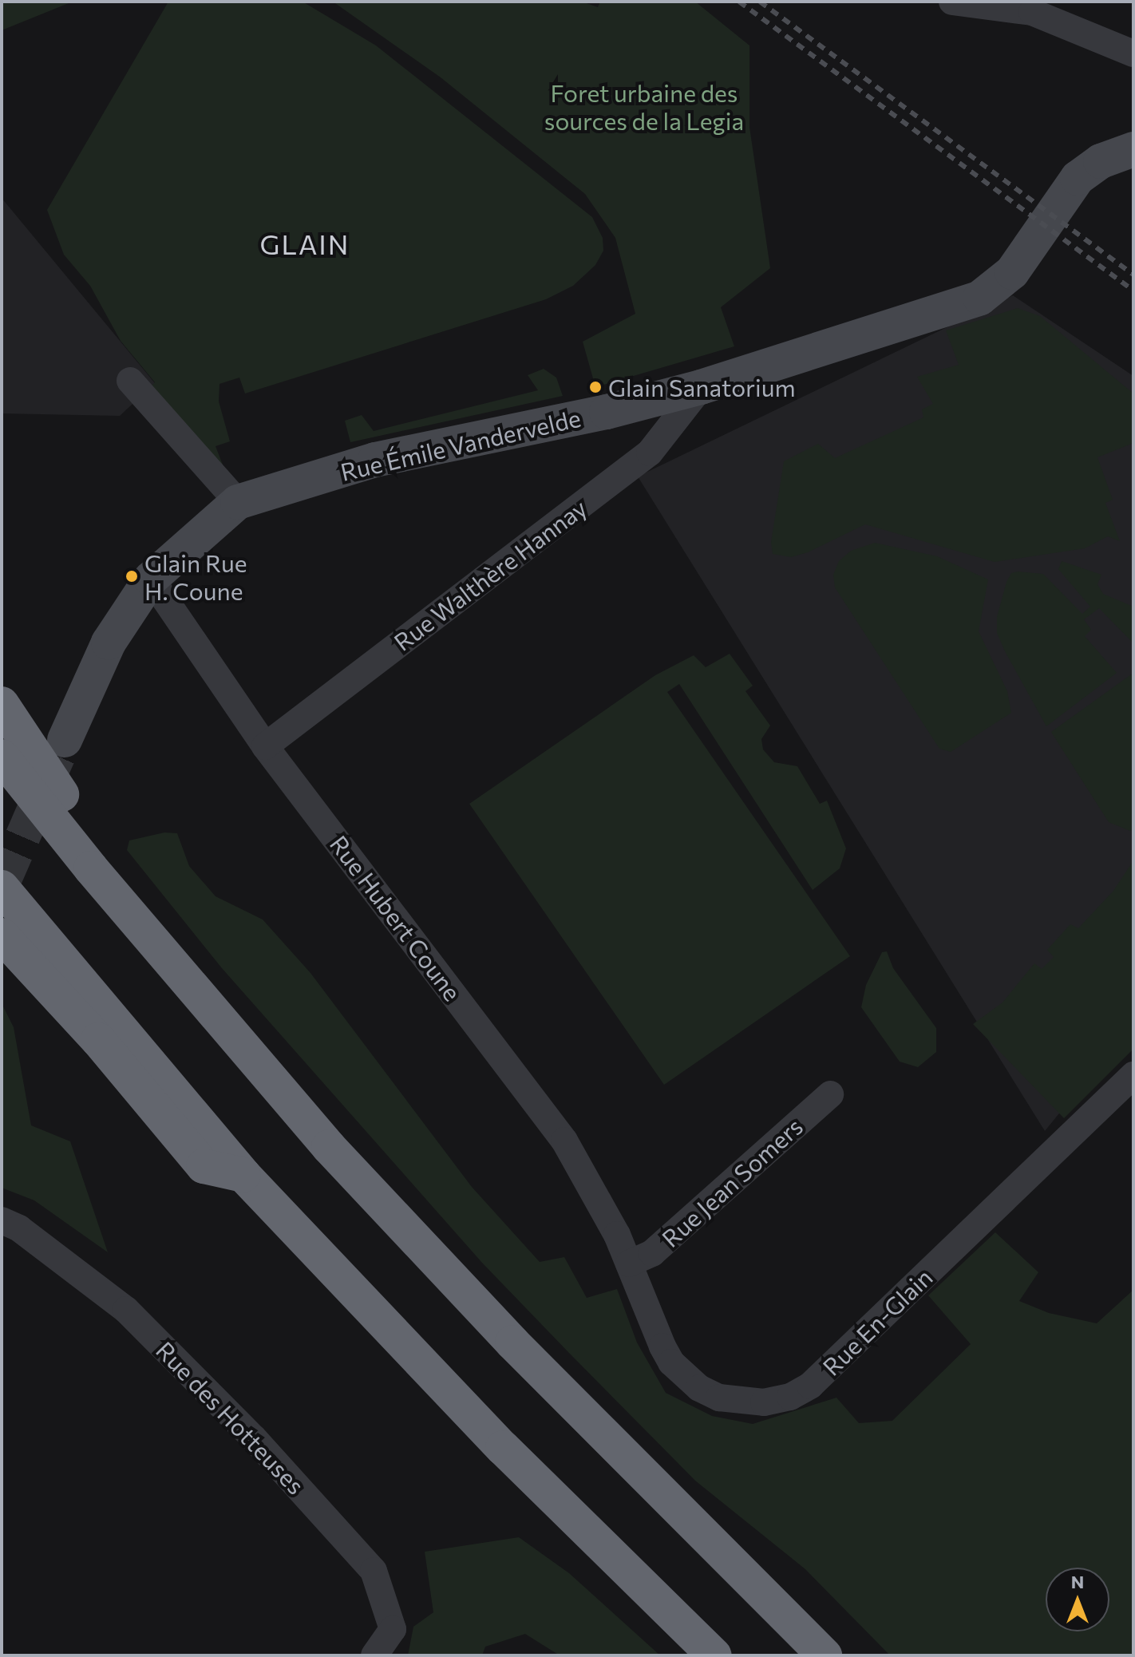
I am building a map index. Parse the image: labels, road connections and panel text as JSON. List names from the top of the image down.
{
  "streets": {
    "main road": ["Rue Émile Vandervelde"],
    "street": [
      "Rue Walthère Hannay",
      "Rue Hubert Coune",
      "Rue Jean Somers",
      "Rue En-Glain",
      "Rue des Hotteuses"
    ]
  },
  "crossings": [
    ["Rue Émile Vandervelde", "Rue Walthère Hannay"],
    ["Rue Émile Vandervelde", "Rue Hubert Coune"],
    ["Rue Walthère Hannay", "Rue Hubert Coune"],
    ["Rue Hubert Coune", "Rue Jean Somers"],
    ["Rue Hubert Coune", "Rue En-Glain"],
    ["Rue Jean Somers", "Rue En-Glain"]
  ],
  "districts": ["GLAIN"],
  "parks": ["Foret urbaine des sources de la Legia"],
  "places": ["Glain Sanatorium", "Glain Rue H. Coune"],
  "north": "top"
}
